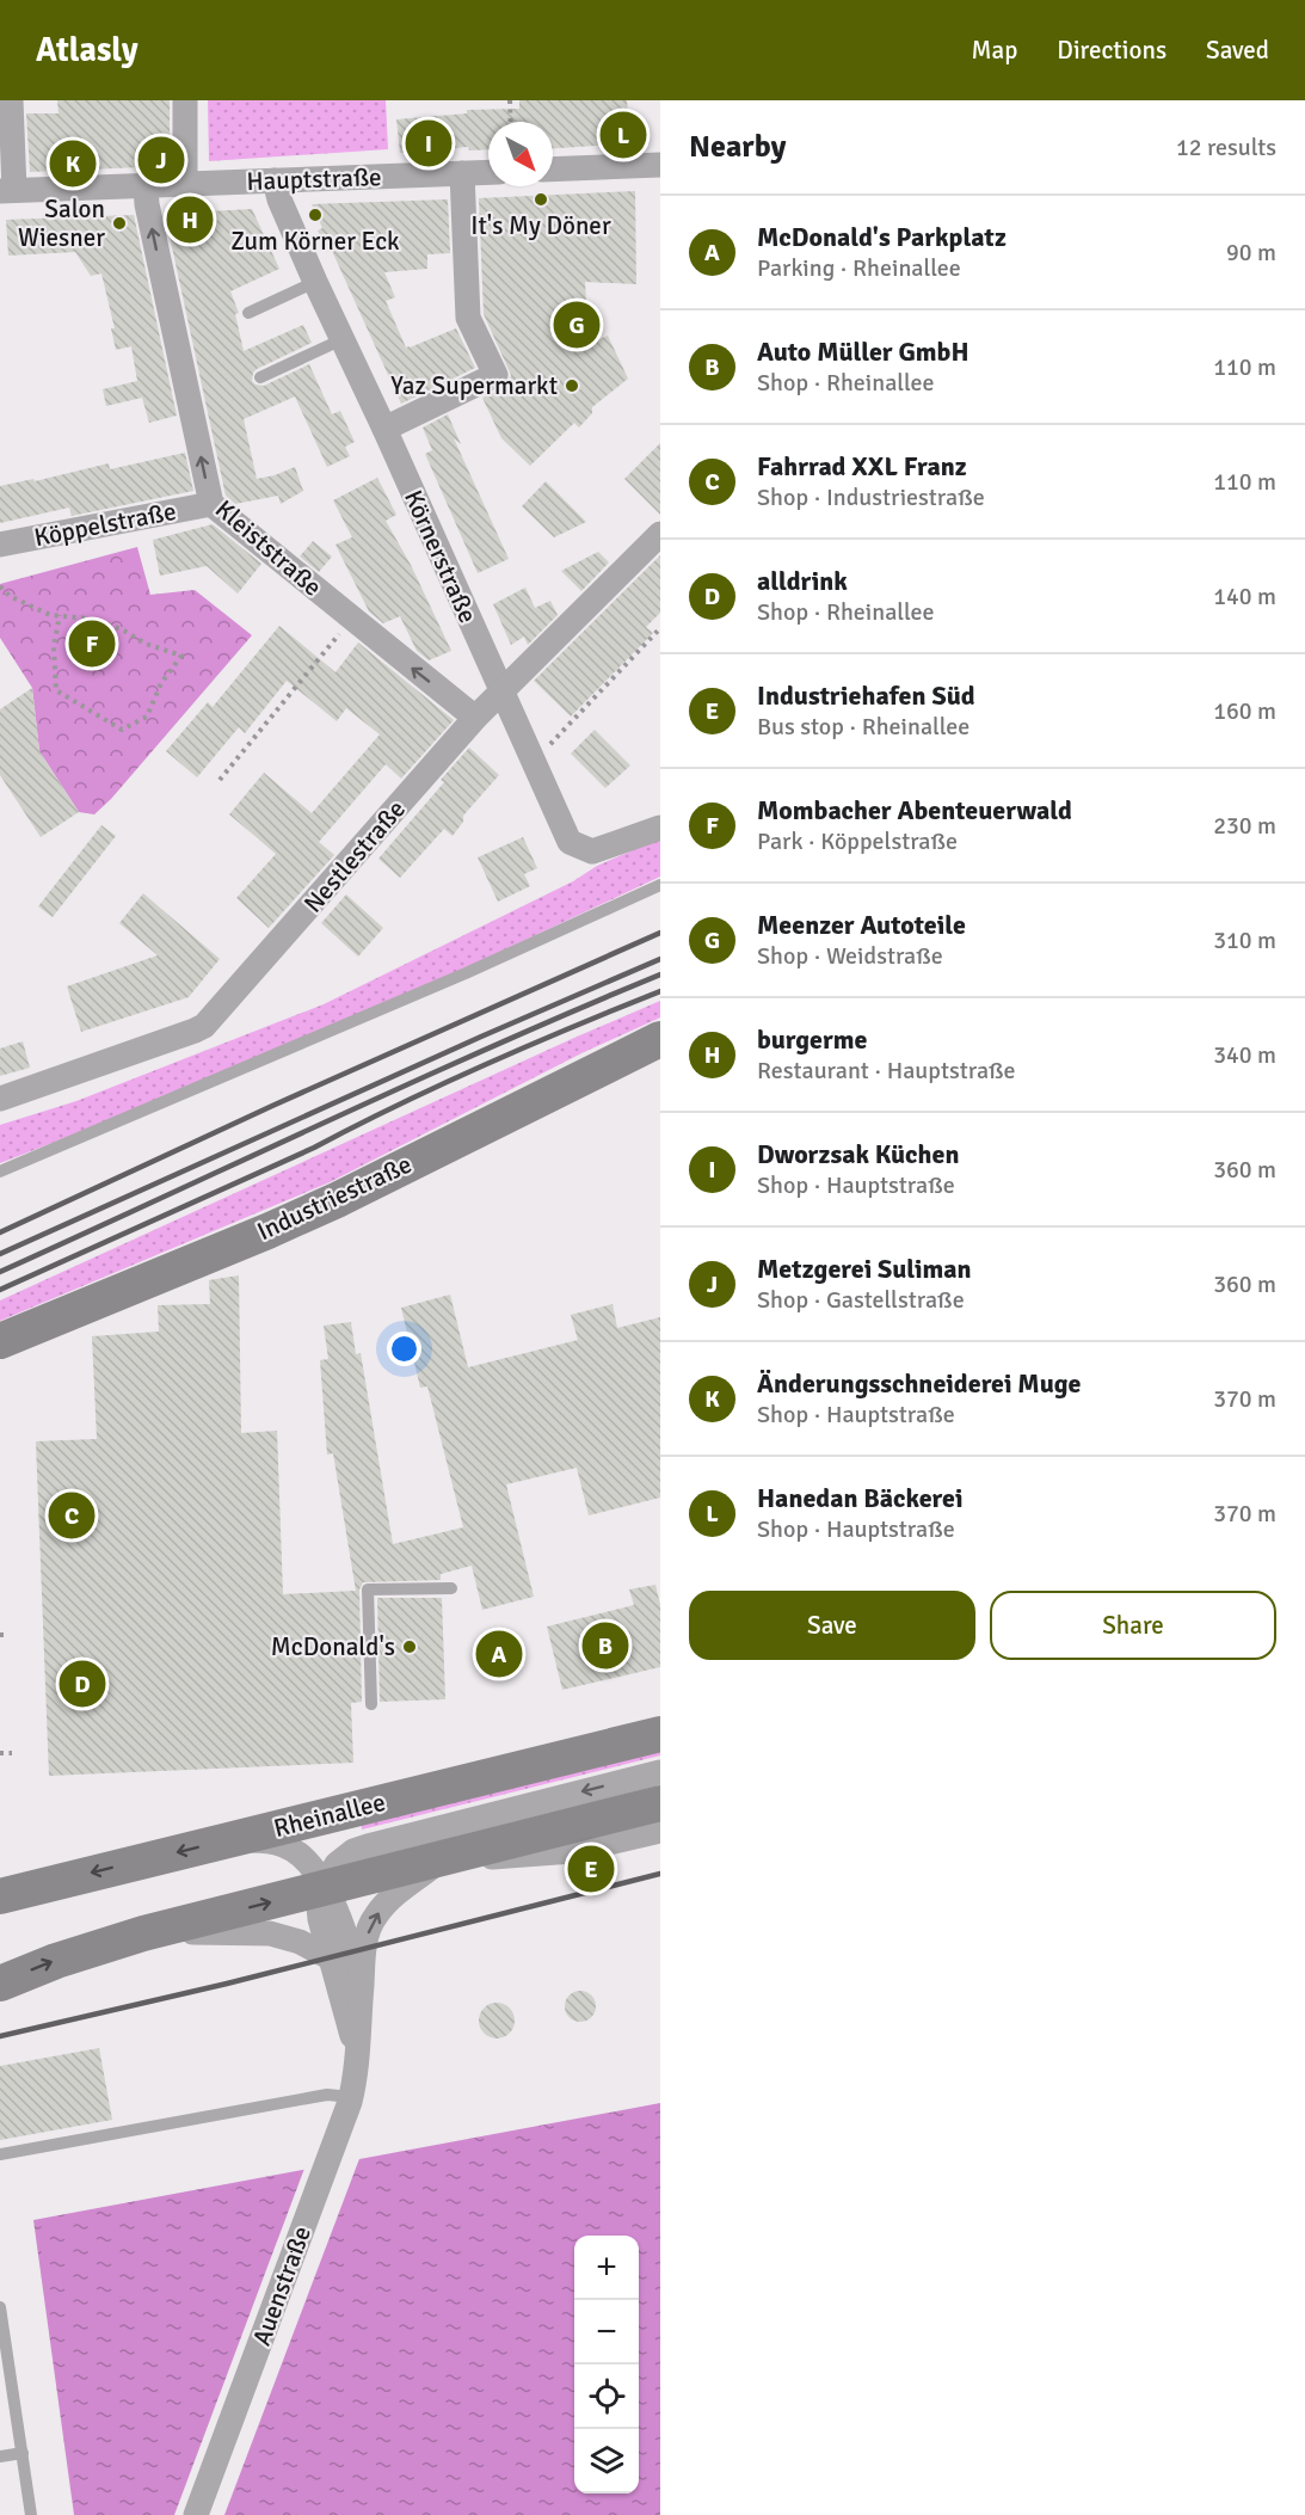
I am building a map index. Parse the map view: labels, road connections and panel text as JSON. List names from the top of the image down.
{
  "streets": {
    "main road": ["Industriestraße", "Rheinallee"],
    "street": [
      "Hauptstraße",
      "Köppelstraße",
      "Kleiststraße",
      "Körnerstraße",
      "Nestlestraße",
      "Auenstraße"
    ]
  },
  "crossings": [
    ["Hauptstraße", "Kleiststraße"],
    ["Hauptstraße", "Körnerstraße"],
    ["Köppelstraße", "Kleiststraße"],
    ["Kleiststraße", "Nestlestraße"],
    ["Körnerstraße", "Nestlestraße"],
    ["Rheinallee", "Auenstraße"]
  ],
  "one_way": ["Kleiststraße"],
  "places": [
    "It's My Döner",
    "Zum Körner Eck",
    "Salon Wiesner",
    "Yaz Supermarkt",
    "McDonald's"
  ],
  "north": "bottom right",
  "page": {
    "header": "Atlasly",
    "nav": ["Map", "Directions", "Saved"],
    "heading": ["Nearby", "12 results"],
    "pins": [
      "L",
      "I",
      "J",
      "K",
      "H",
      "G",
      "F",
      "C",
      "B",
      "A",
      "D",
      "E"
    ],
    "list": [
      {
        "mark": "A",
        "name": "McDonald's Parkplatz",
        "note": "Parking · Rheinallee",
        "value": "90 m"
      },
      {
        "mark": "B",
        "name": "Auto Müller GmbH",
        "note": "Shop · Rheinallee",
        "value": "110 m"
      },
      {
        "mark": "C",
        "name": "Fahrrad XXL Franz",
        "note": "Shop · Industriestraße",
        "value": "110 m"
      },
      {
        "mark": "D",
        "name": "alldrink",
        "note": "Shop · Rheinallee",
        "value": "140 m"
      },
      {
        "mark": "E",
        "name": "Industriehafen Süd",
        "note": "Bus stop · Rheinallee",
        "value": "160 m"
      },
      {
        "mark": "F",
        "name": "Mombacher Abenteuerwald",
        "note": "Park · Köppelstraße",
        "value": "230 m"
      },
      {
        "mark": "G",
        "name": "Meenzer Autoteile",
        "note": "Shop · Weidstraße",
        "value": "310 m"
      },
      {
        "mark": "H",
        "name": "burgerme",
        "note": "Restaurant · Hauptstraße",
        "value": "340 m"
      },
      {
        "mark": "I",
        "name": "Dworzsak Küchen",
        "note": "Shop · Hauptstraße",
        "value": "360 m"
      },
      {
        "mark": "J",
        "name": "Metzgerei Suliman",
        "note": "Shop · Gastellstraße",
        "value": "360 m"
      },
      {
        "mark": "K",
        "name": "Änderungsschneiderei Muge",
        "note": "Shop · Hauptstraße",
        "value": "370 m"
      },
      {
        "mark": "L",
        "name": "Hanedan Bäckerei",
        "note": "Shop · Hauptstraße",
        "value": "370 m"
      }
    ],
    "buttons": ["Save", "Share"],
    "map_buttons": ["+", "−"]
  }
}
